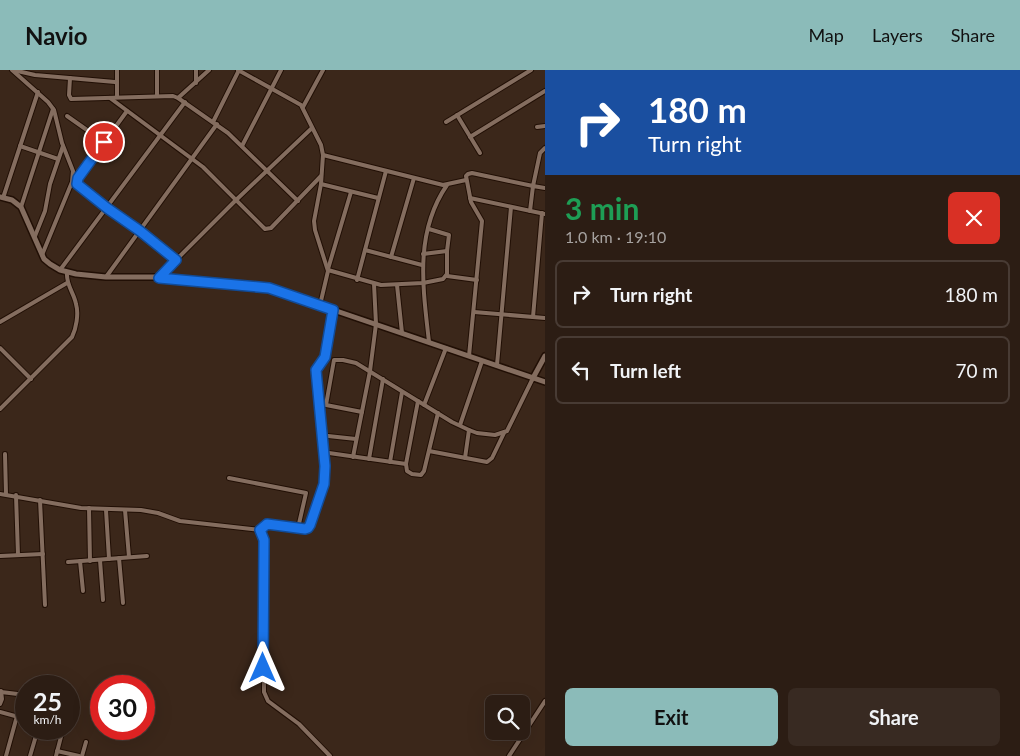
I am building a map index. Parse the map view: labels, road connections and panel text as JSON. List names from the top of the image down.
{
  "page": {
    "header": "Navio",
    "nav": ["Map", "Layers", "Share"],
    "turn": ["180 m", "Turn right"],
    "heading": ["3 min", "1.0 km · 19:10"],
    "list": [
      {
        "name": "Turn right",
        "value": "180 m"
      },
      {
        "name": "Turn left",
        "value": "70 m"
      }
    ],
    "speed": "25 km/h",
    "limit": "30",
    "buttons": ["Exit", "Share"]
  }
}
